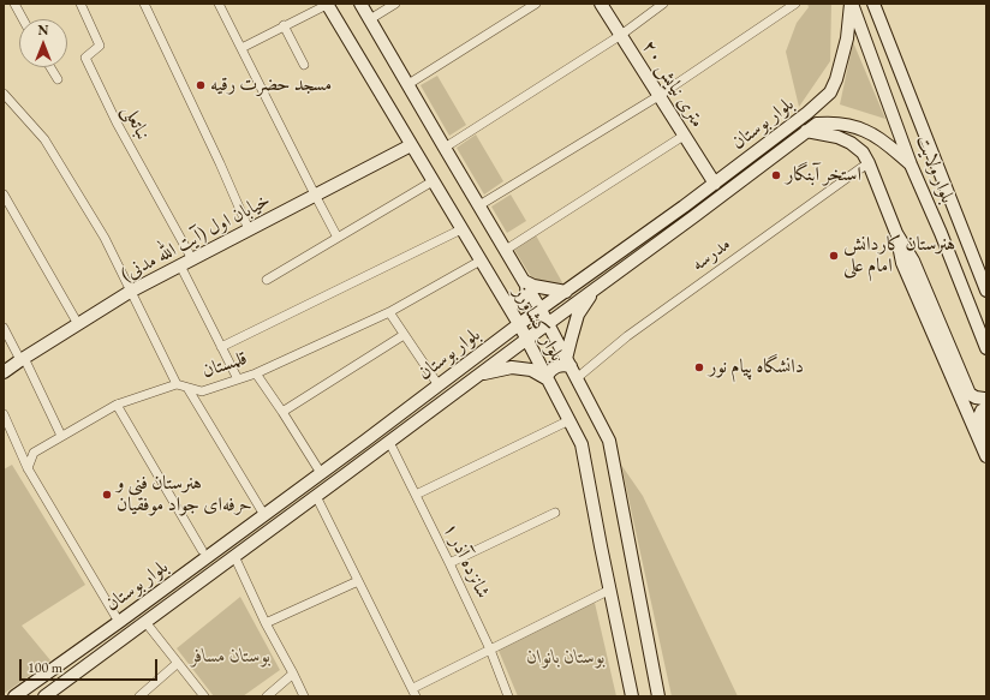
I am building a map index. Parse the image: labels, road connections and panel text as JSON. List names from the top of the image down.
{
  "streets": {
    "main road": [
      "۲۰ متری نیایش",
      "بلوار بوستان",
      "بلوار ولایت",
      "خیابان اول (آیت الله مدنی)",
      "بلوار کشاورز"
    ],
    "street": [
      "نباتعلی",
      "مدرسه",
      "قلمستان",
      "شانزده آذر ۱"
    ]
  },
  "crossings": [
    ["۲۰ متری نیایش", "بلوار بوستان"],
    ["نباتعلی", "خیابان اول (آیت الله مدنی)"],
    ["بلوار بوستان", "بلوار ولایت"],
    ["بلوار بوستان", "بلوار کشاورز"],
    ["بلوار بوستان", "شانزده آذر ۱"],
    ["خیابان اول (آیت الله مدنی)", "بلوار کشاورز"],
    ["مدرسه", "بلوار کشاورز"],
    ["بلوار کشاورز", "قلمستان"]
  ],
  "parks": ["بوستان مسافر", "بوستان بانوان"],
  "places": [
    "مسجد حضرت رقیه",
    "استخر آبنگار",
    "هنرستان کاردانش امام علی",
    "دانشگاه پیام نور",
    "هنرستان فنی و حرفه‌ای جواد موفقیان"
  ],
  "scale_bar": "100 m",
  "north": "top"
}
